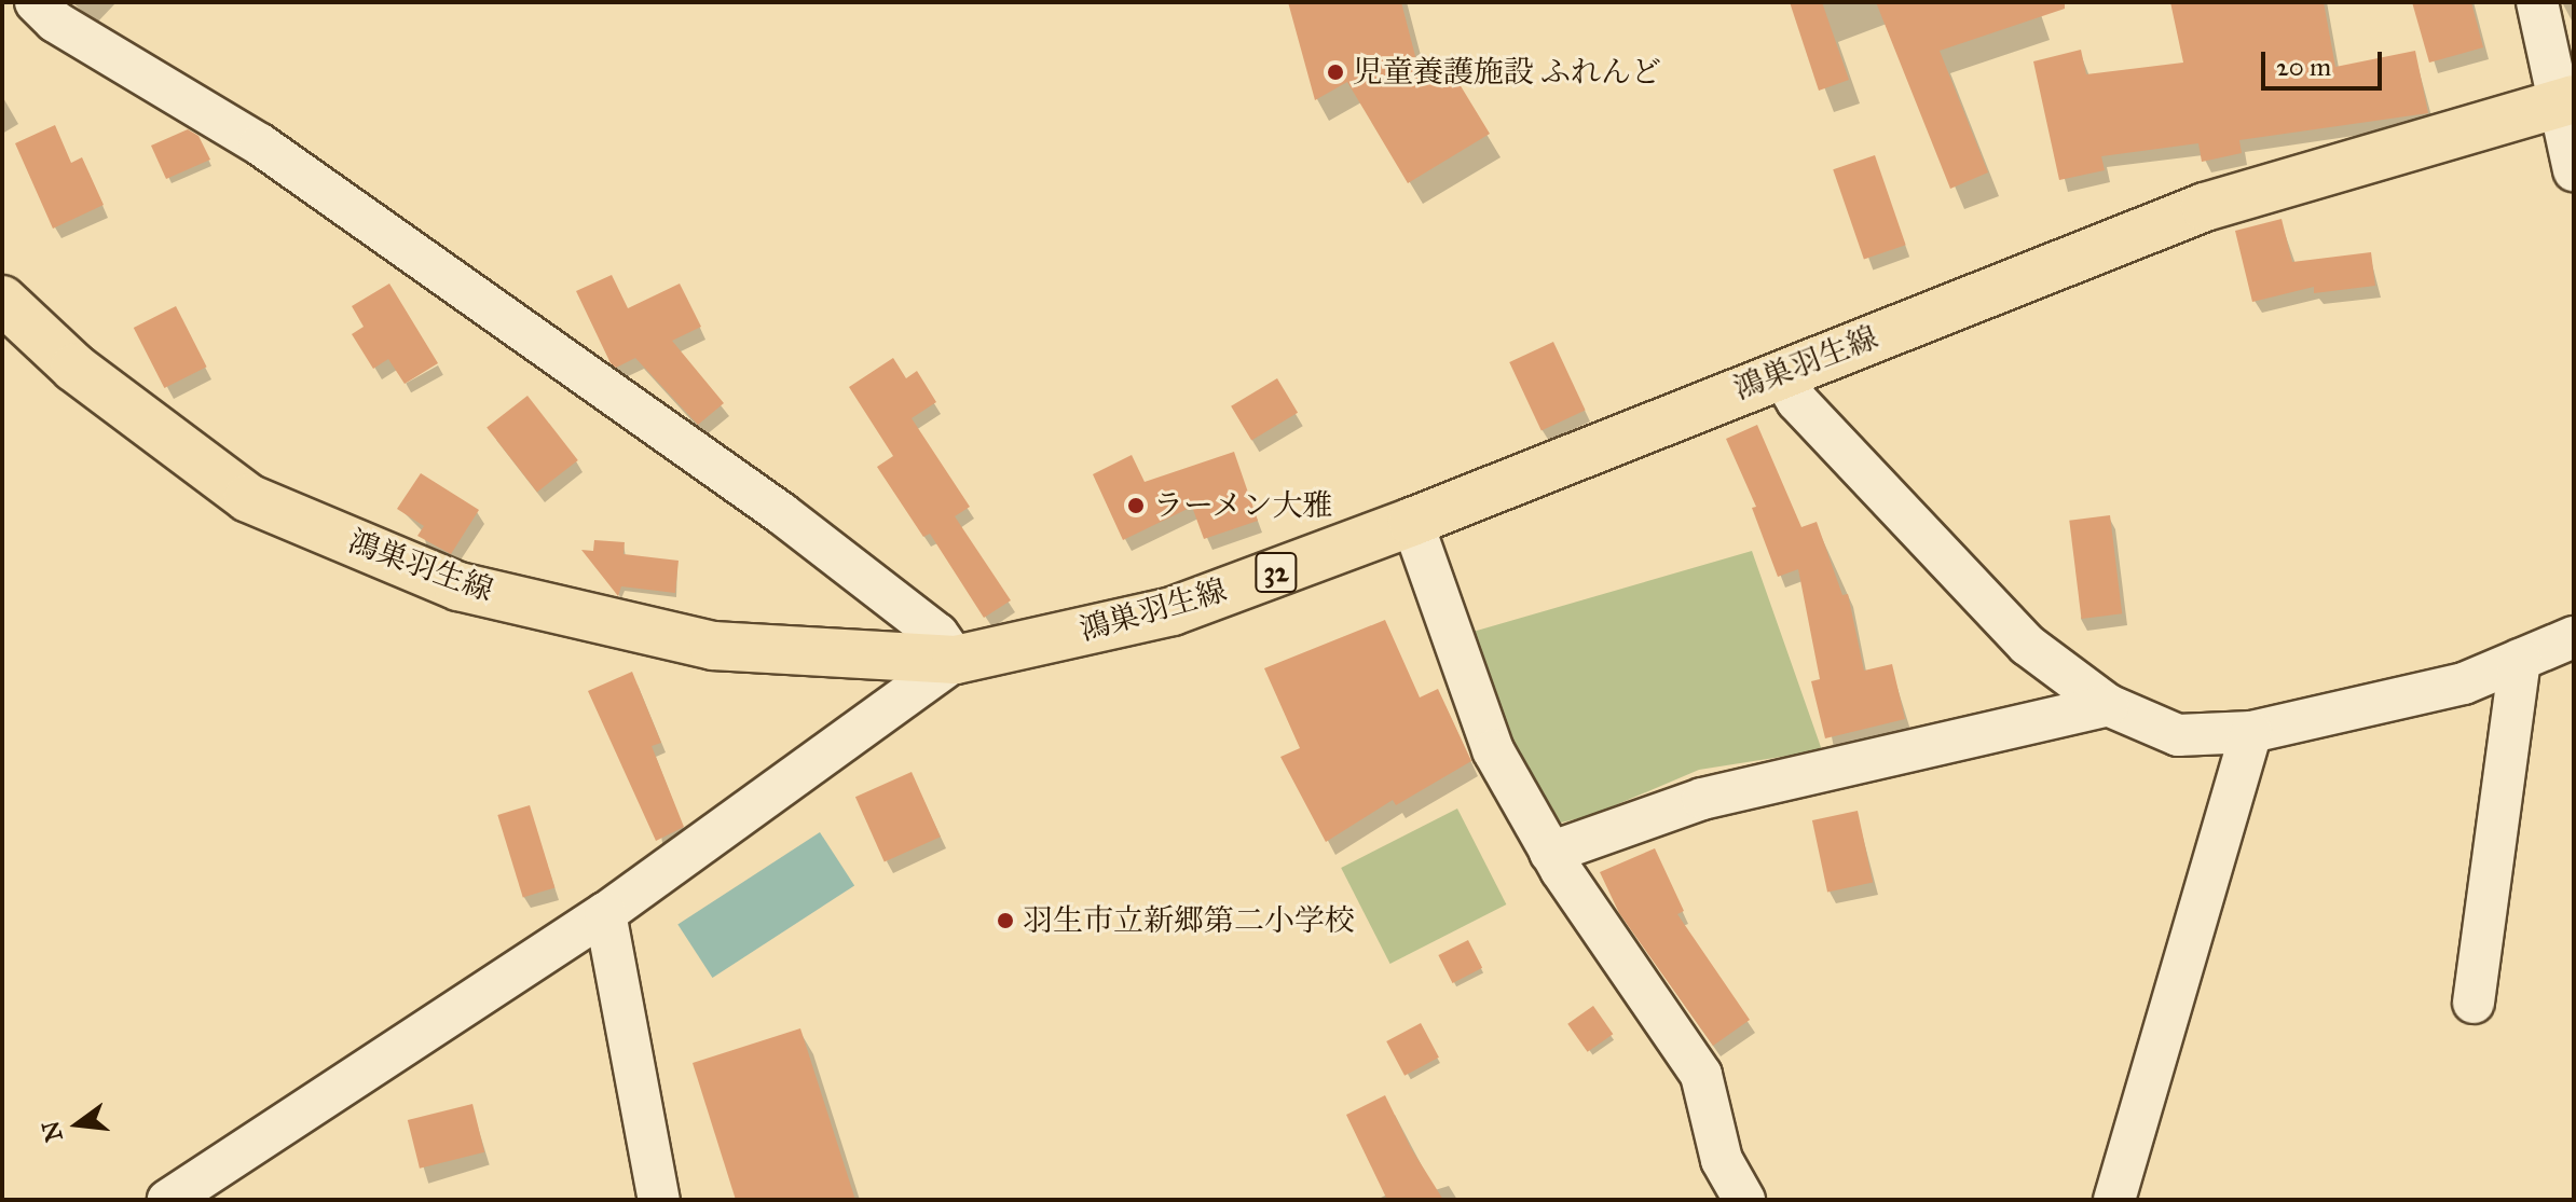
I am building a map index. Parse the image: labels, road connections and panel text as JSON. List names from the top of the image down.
{
  "streets": {
    "main road": ["鴻巣羽生線", "32"]
  },
  "places": ["児童養護施設 ふれんど", "ラーメン大雅", "羽生市立新郷第二小学校"],
  "scale_bar": "20 m",
  "north": "left"
}
